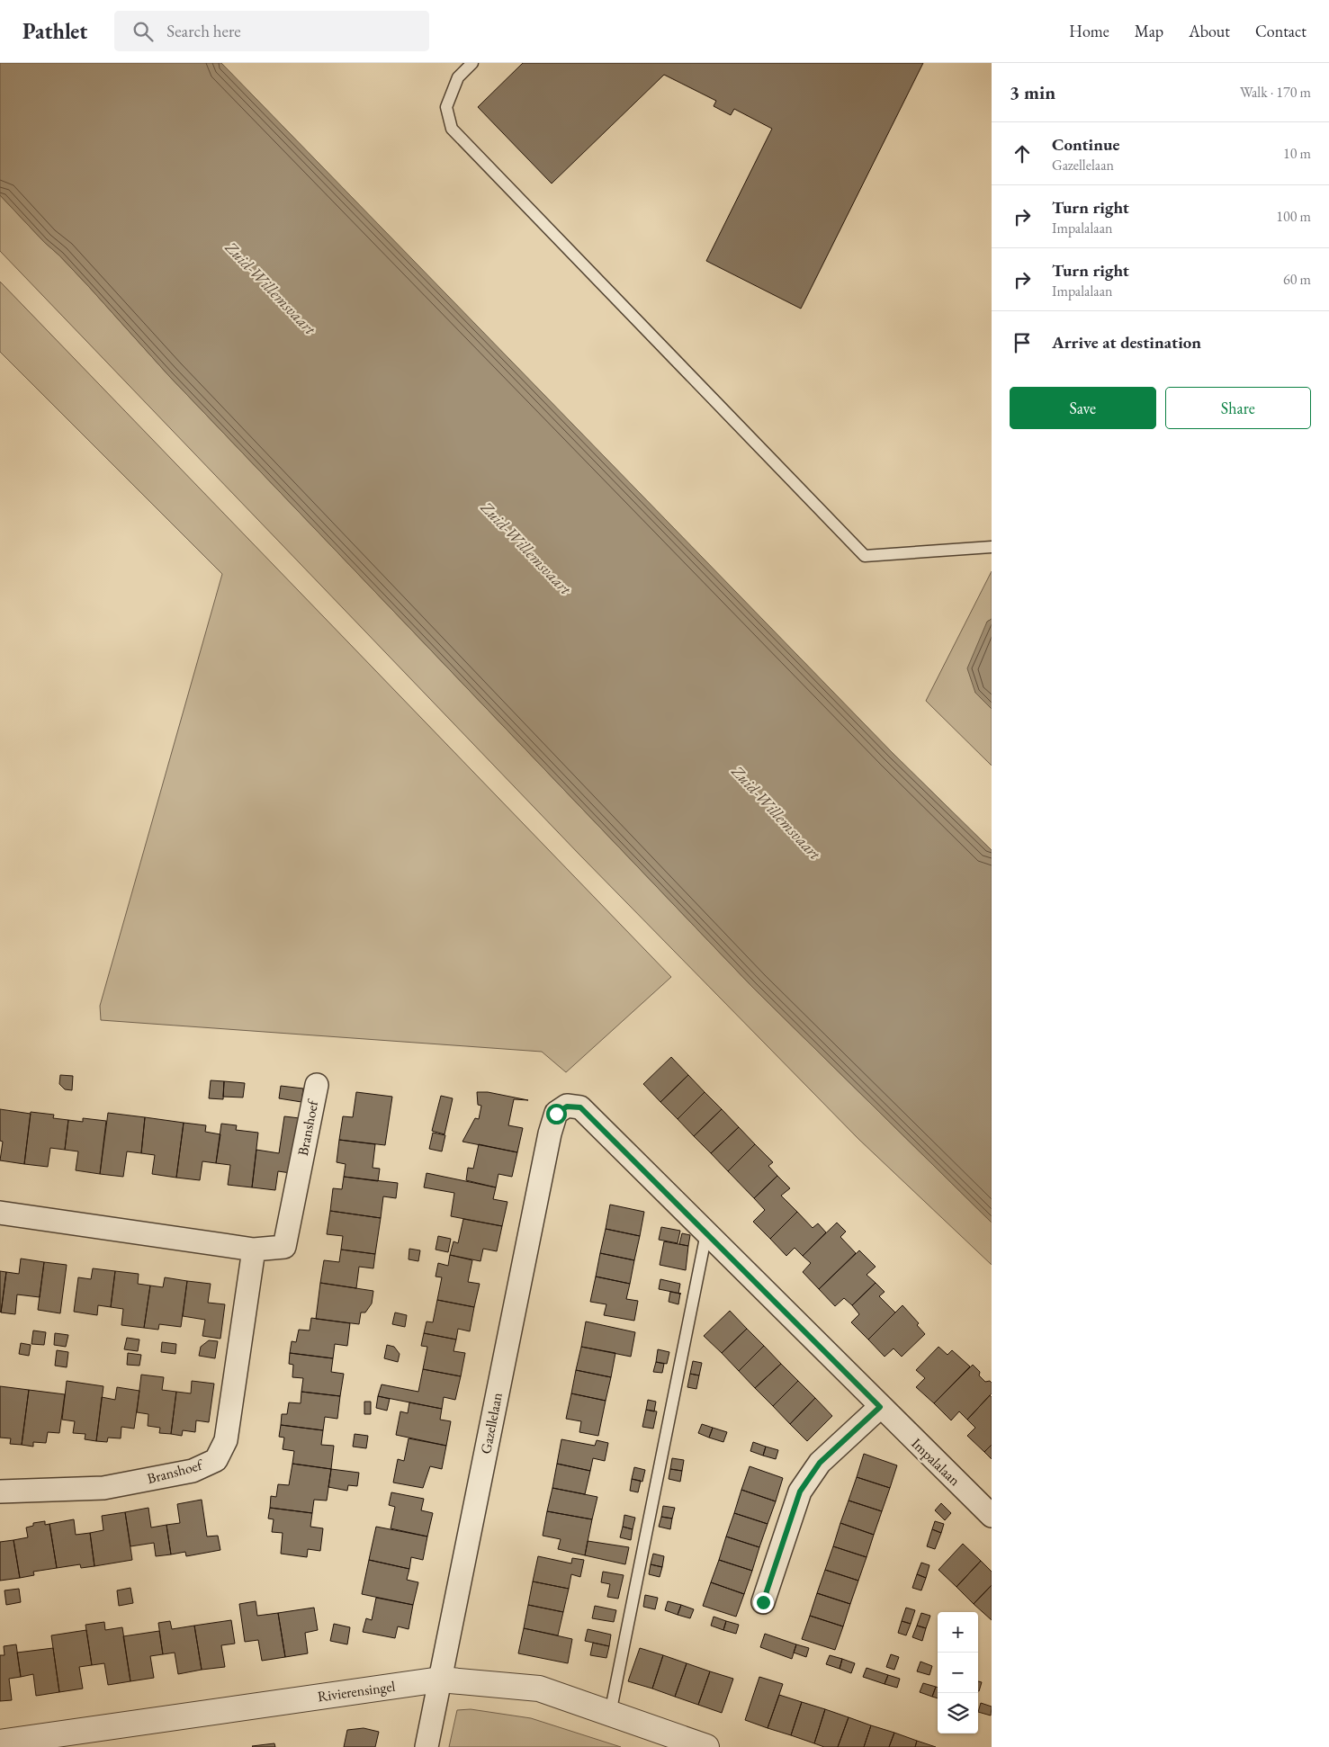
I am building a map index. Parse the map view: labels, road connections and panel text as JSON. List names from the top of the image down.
{
  "streets": {
    "street": [
      "Branshoef",
      "Gazellelaan",
      "Impalalaan",
      "Rivierensingel"
    ]
  },
  "crossings": [
    ["Gazellelaan", "Impalalaan"],
    ["Gazellelaan", "Rivierensingel"]
  ],
  "water": ["Zuid-Willemsvaart"],
  "page": {
    "header": "Pathlet",
    "search": "Search here",
    "nav": [
      "Home",
      "Map",
      "About",
      "Contact"
    ],
    "heading": ["3 min", "Walk · 170 m"],
    "list": [
      ["Continue", "Gazellelaan", "10 m"],
      ["Turn right", "Impalalaan", "100 m"],
      ["Turn right", "Impalalaan", "60 m"],
      "Arrive at destination"
    ],
    "buttons": ["Save", "Share"],
    "map_buttons": ["+", "−"]
  }
}
